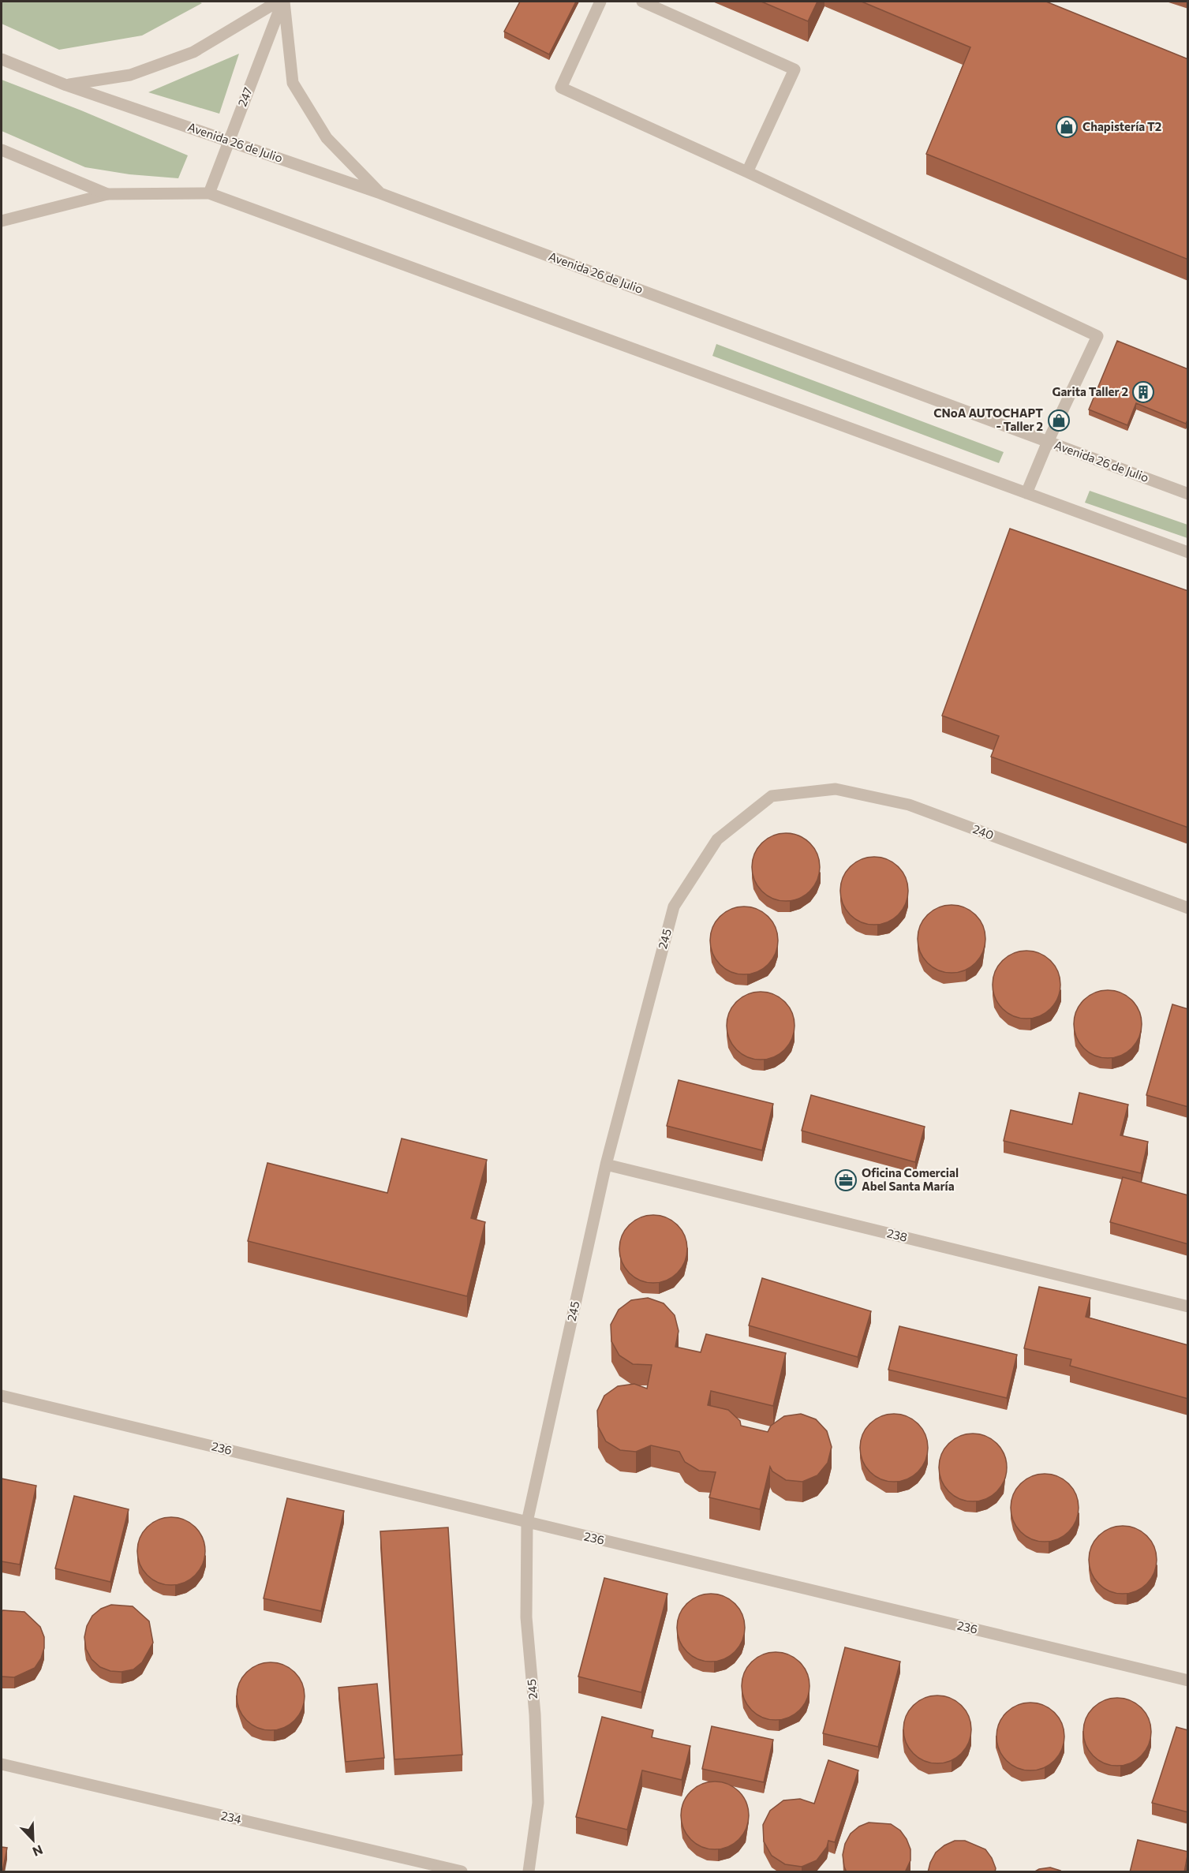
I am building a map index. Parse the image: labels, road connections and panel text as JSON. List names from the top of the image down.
{
  "streets": {
    "street": [
      "247",
      "Avenida 26 de Julio",
      "240",
      "245",
      "238",
      "236",
      "234"
    ]
  },
  "crossings": [
    ["247", "Avenida 26 de Julio"],
    ["240", "245"],
    ["245", "238"],
    ["245", "236"]
  ],
  "places": {
    "shop": ["Chapistería T2", "CNoA AUTOCHAPT - Taller 2"],
    "building": ["Garita Taller 2"],
    "office": ["Oficina Comercial Abel Santa María"]
  },
  "north": "bottom right"
}
